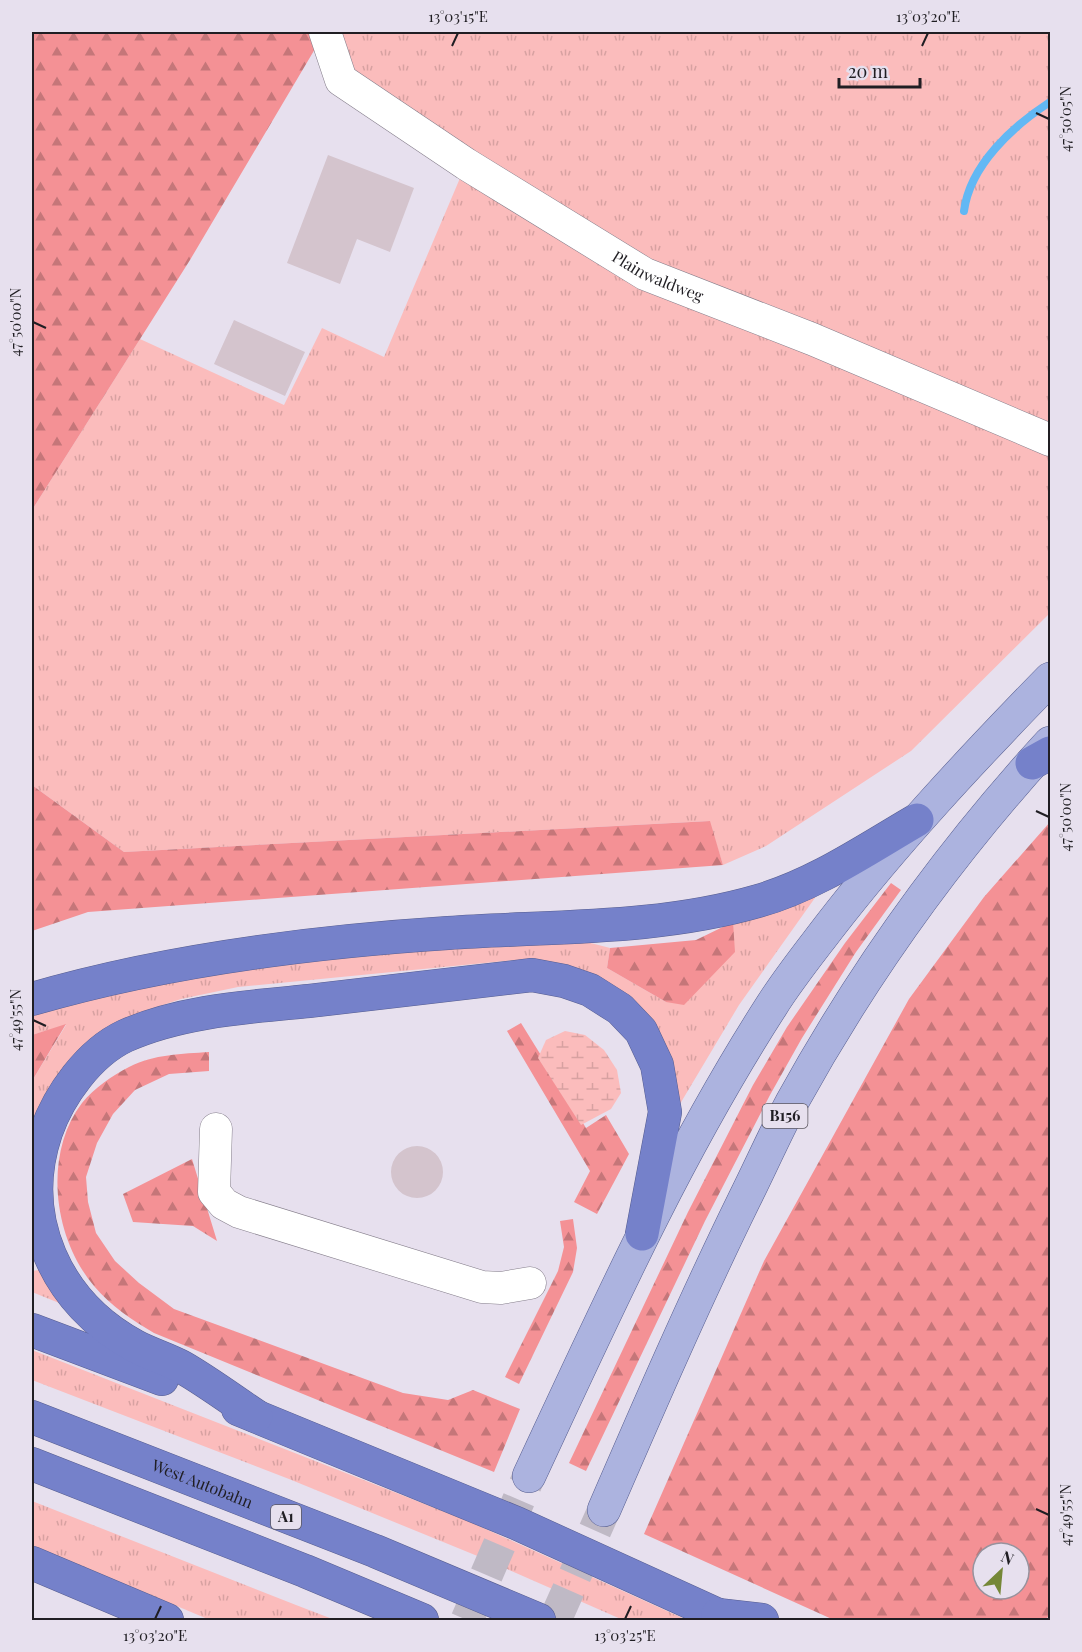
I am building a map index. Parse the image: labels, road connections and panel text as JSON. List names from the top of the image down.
{
  "streets": {
    "highway": ["West Autobahn", "A1"],
    "main road": ["B156"],
    "street": ["Plainwaldweg"]
  },
  "scale_bar": "20 m",
  "north": "top right",
  "coordinates": [
    "13°03'15\"E",
    "13°03'20\"E",
    "47°50'05\"N",
    "47°50'00\"N",
    "47°49'55\"N",
    "13°03'25\"E"
  ]
}
